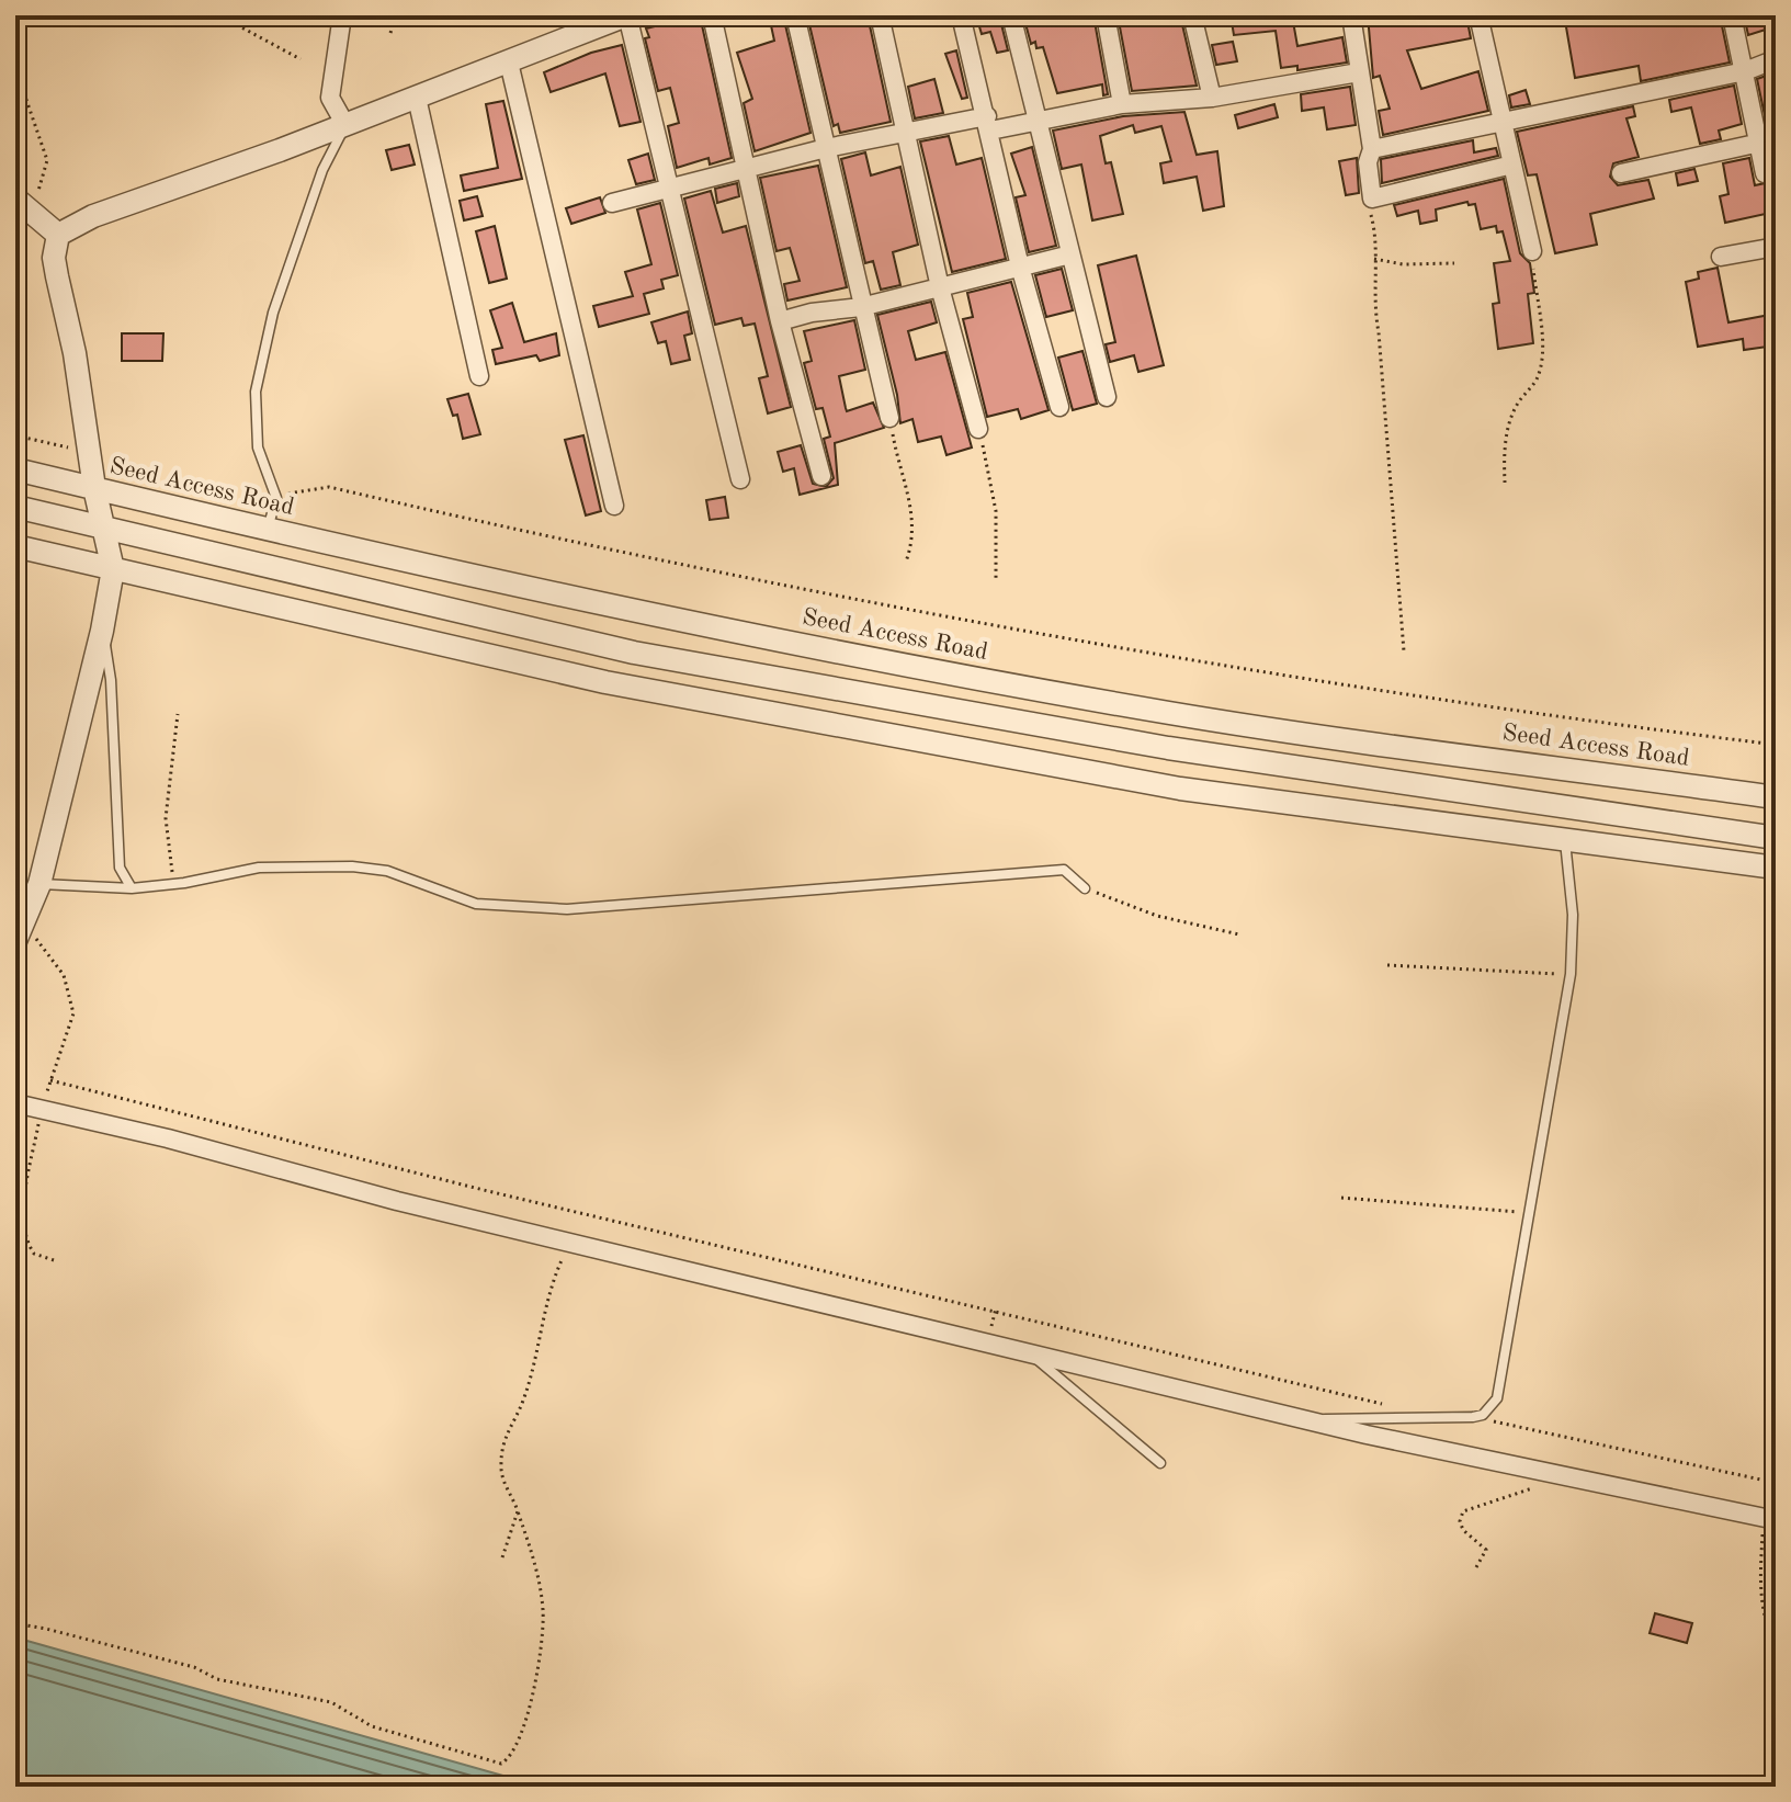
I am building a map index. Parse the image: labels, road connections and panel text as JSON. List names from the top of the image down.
{
  "streets": {
    "street": ["Seed Access Road"]
  }
}
